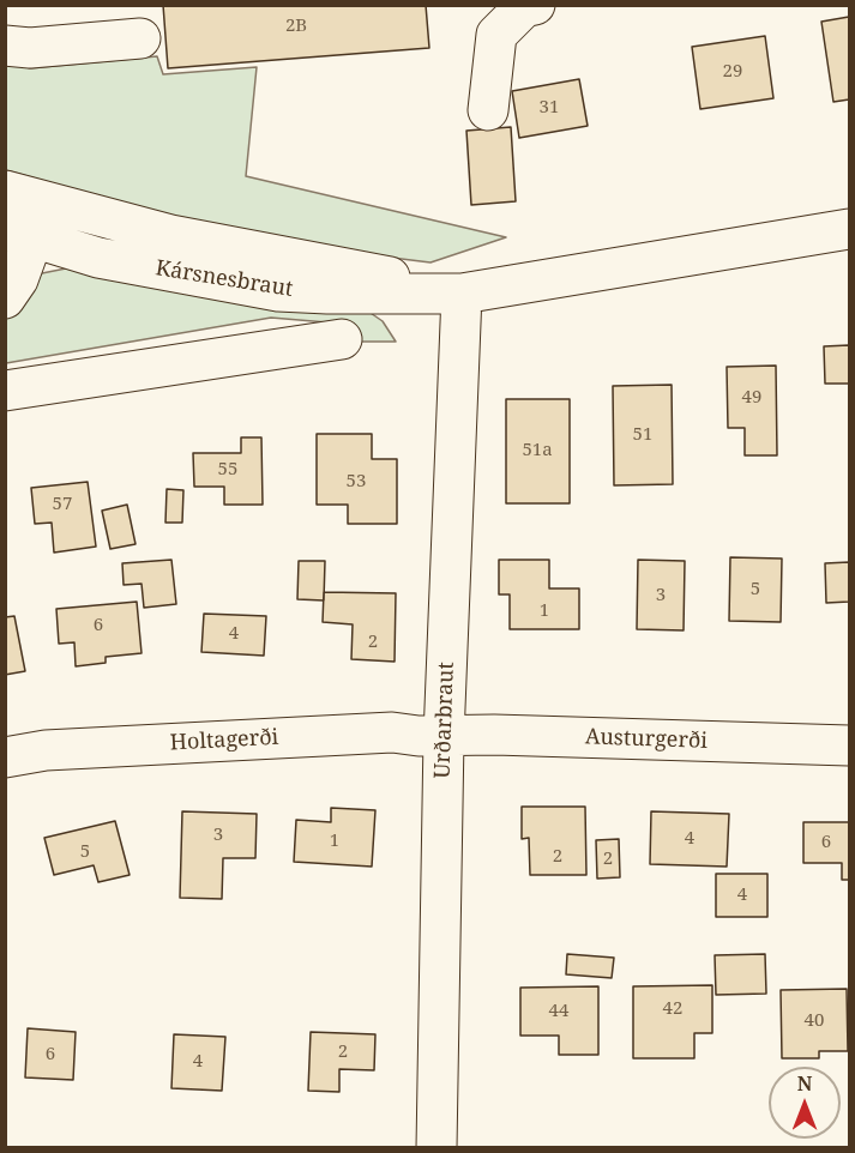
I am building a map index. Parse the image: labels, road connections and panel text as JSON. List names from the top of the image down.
{
  "streets": {
    "street": [
      "Kársnesbraut",
      "Urðarbraut",
      "Austurgerði",
      "Holtagerði"
    ]
  },
  "crossings": [
    ["Kársnesbraut", "Urðarbraut"],
    ["Urðarbraut", "Austurgerði"],
    ["Urðarbraut", "Holtagerði"],
    ["Austurgerði", "Holtagerði"]
  ],
  "house_numbers": [
    "2B",
    "29",
    "31",
    "49",
    "51",
    "51a",
    "55",
    "53",
    "57",
    "5",
    "3",
    "1",
    "6",
    "4",
    "2",
    "3",
    "4",
    "1",
    "6",
    "5",
    "2",
    "2",
    "4",
    "42",
    "44",
    "40",
    "2",
    "6",
    "4"
  ],
  "north": "top"
}
